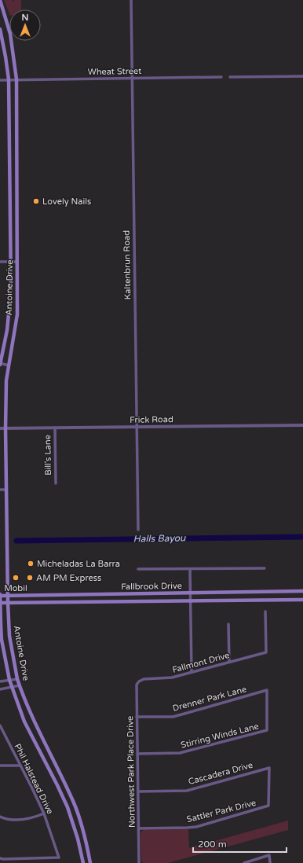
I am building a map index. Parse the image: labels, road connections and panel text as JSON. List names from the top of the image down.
{
  "streets": {
    "main road": ["Antoine Drive", "Fallbrook Drive"],
    "street": [
      "Wheat Street",
      "Kaltenbrun Road",
      "Frick Road",
      "Bill's Lane",
      "Fallmont Drive",
      "Drenner Park Lane",
      "Stirring Winds Lane",
      "Northwest Park Place Drive",
      "Cascadera Drive",
      "Phil Halstead Drive",
      "Sattler Park Drive"
    ]
  },
  "crossings": [
    ["Wheat Street", "Kaltenbrun Road"],
    ["Wheat Street", "Antoine Drive"],
    ["Kaltenbrun Road", "Frick Road"],
    ["Antoine Drive", "Frick Road"],
    ["Antoine Drive", "Fallbrook Drive"],
    ["Frick Road", "Bill's Lane"],
    ["Fallmont Drive", "Northwest Park Place Drive"],
    ["Drenner Park Lane", "Stirring Winds Lane"],
    ["Drenner Park Lane", "Northwest Park Place Drive"],
    ["Stirring Winds Lane", "Northwest Park Place Drive"],
    ["Northwest Park Place Drive", "Cascadera Drive"],
    ["Northwest Park Place Drive", "Sattler Park Drive"],
    ["Cascadera Drive", "Sattler Park Drive"]
  ],
  "water": ["Halls Bayou"],
  "places": [
    "Lovely Nails",
    "Micheladas La Barra",
    "Mobil",
    "AM PM Express"
  ],
  "scale_bar": "200 m",
  "north": "top"
}
